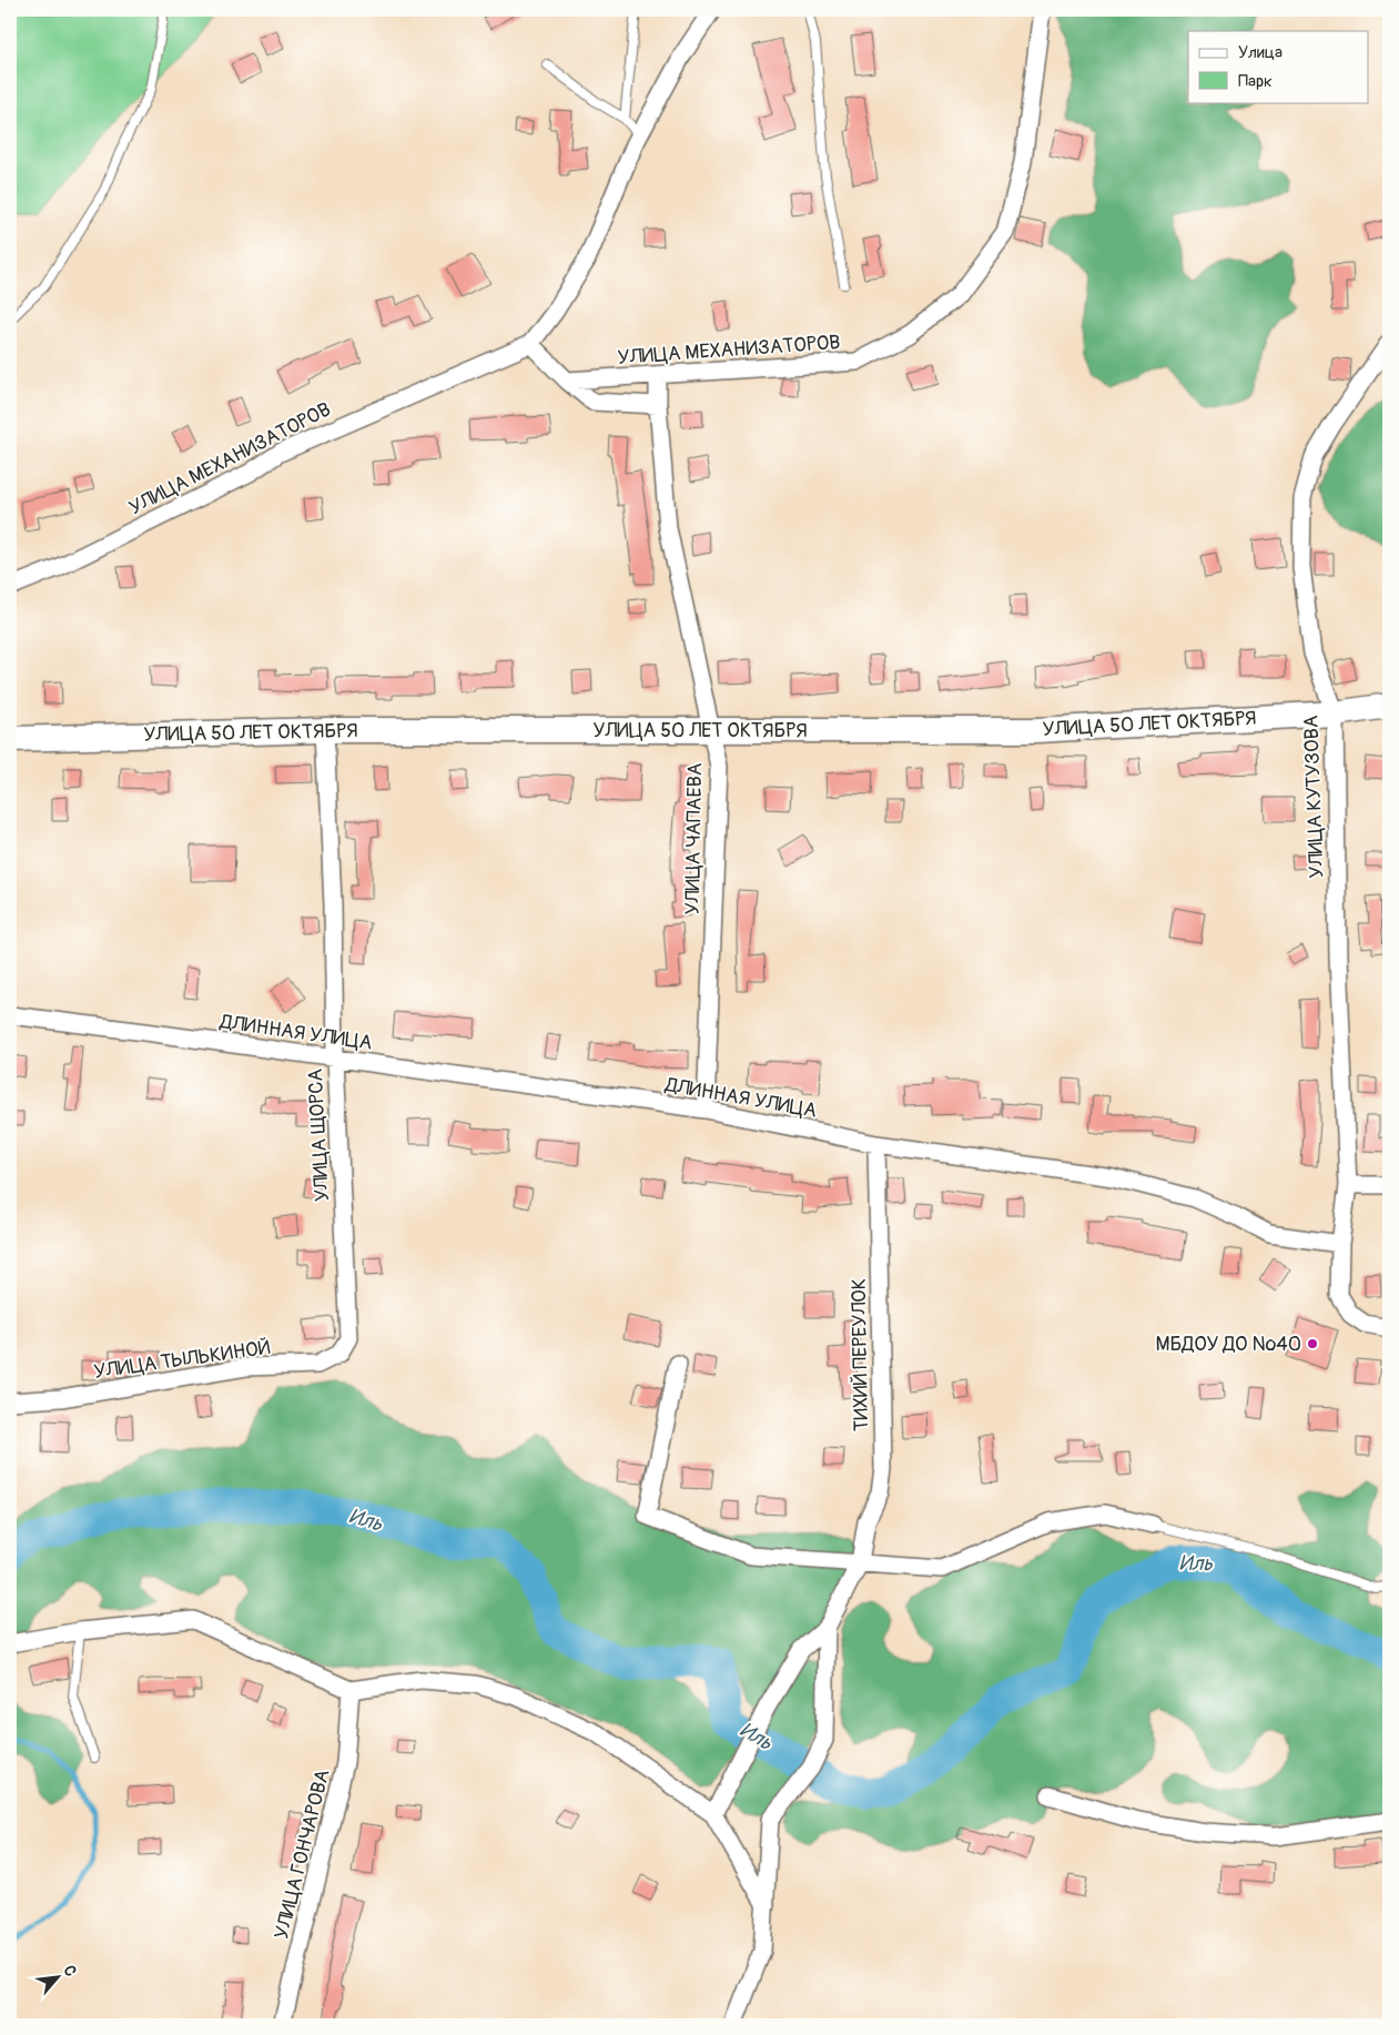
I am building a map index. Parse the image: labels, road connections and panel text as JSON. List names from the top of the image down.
{
  "streets": {
    "street": [
      "УЛИЦА МЕХАНИЗАТОРОВ",
      "УЛИЦА 50 ЛЕТ ОКТЯБРЯ",
      "УЛИЦА КУТУЗОВА",
      "УЛИЦА ЧАПАЕВА",
      "ДЛИННАЯ УЛИЦА",
      "УЛИЦА ЩОРСА",
      "ТИХИЙ ПЕРЕУЛОК",
      "УЛИЦА ТЫЛЬКИНОЙ",
      "УЛИЦА ГОНЧАРОВА"
    ]
  },
  "crossings": [
    ["УЛИЦА МЕХАНИЗАТОРОВ", "УЛИЦА ЧАПАЕВА"],
    ["УЛИЦА 50 ЛЕТ ОКТЯБРЯ", "УЛИЦА КУТУЗОВА"],
    ["УЛИЦА 50 ЛЕТ ОКТЯБРЯ", "УЛИЦА ЧАПАЕВА"],
    ["УЛИЦА 50 ЛЕТ ОКТЯБРЯ", "УЛИЦА ЩОРСА"],
    ["УЛИЦА КУТУЗОВА", "ДЛИННАЯ УЛИЦА"],
    ["УЛИЦА ЧАПАЕВА", "ДЛИННАЯ УЛИЦА"],
    ["ДЛИННАЯ УЛИЦА", "УЛИЦА ЩОРСА"],
    ["ДЛИННАЯ УЛИЦА", "ТИХИЙ ПЕРЕУЛОК"],
    ["УЛИЦА ЩОРСА", "УЛИЦА ТЫЛЬКИНОЙ"]
  ],
  "water": ["Иль"],
  "places": ["МБДОУ ДО №40"],
  "legend": ["Улица", "Парк"],
  "north": "top right"
}
